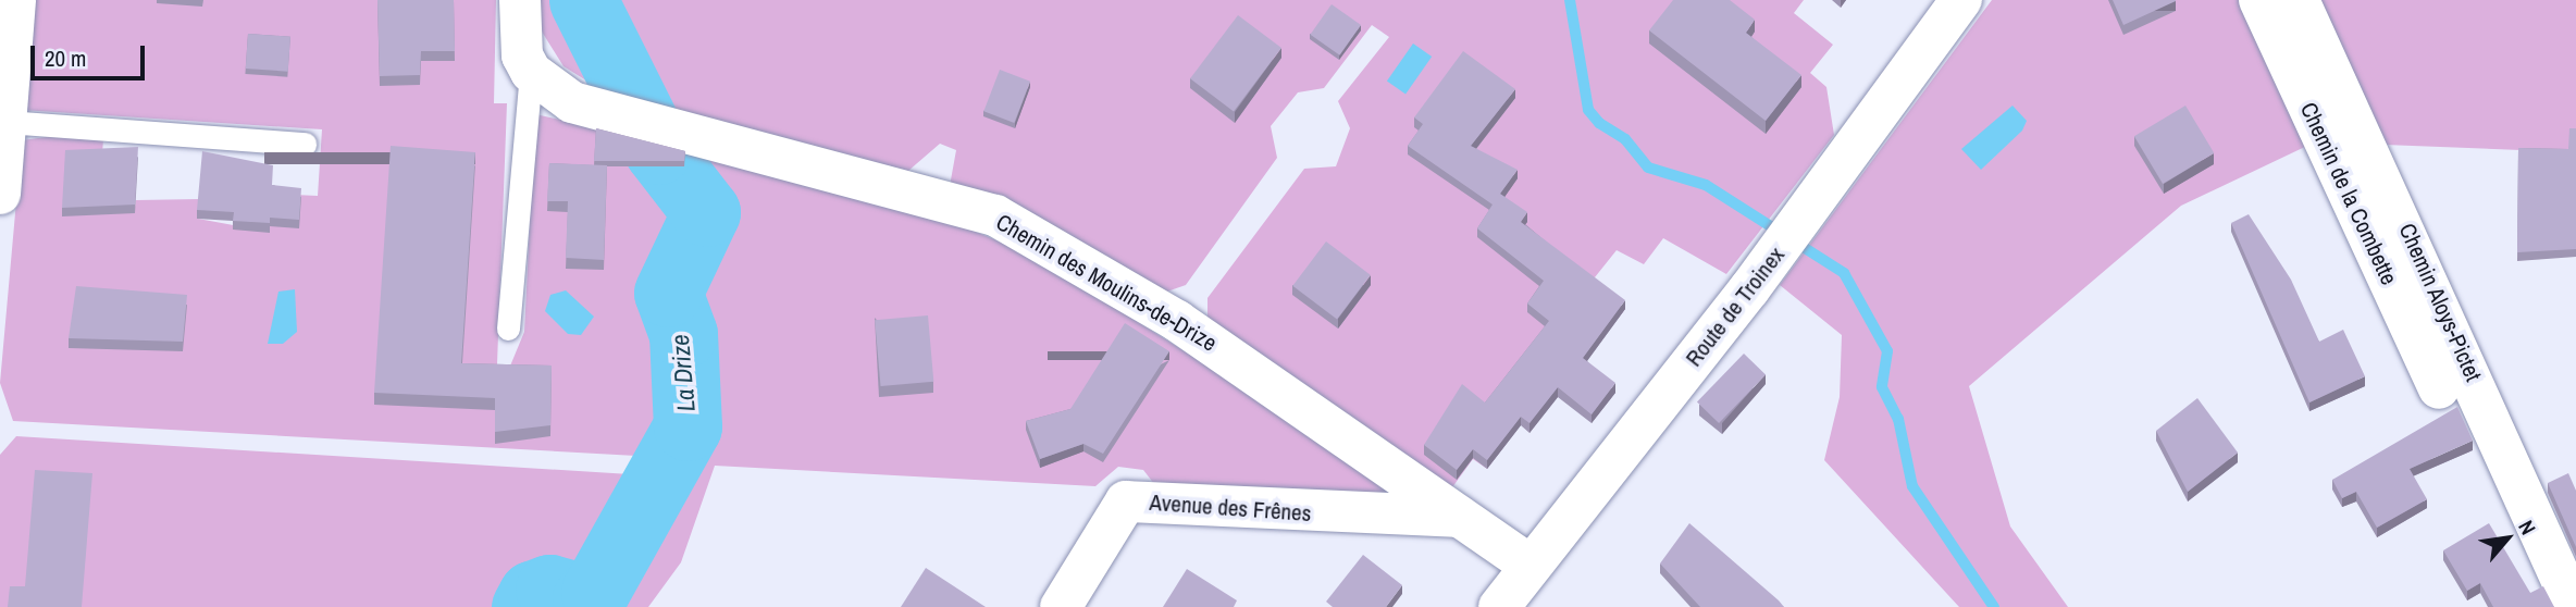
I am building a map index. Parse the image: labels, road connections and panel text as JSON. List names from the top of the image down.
{
  "streets": {
    "street": [
      "Chemin de la Combette",
      "Chemin des Moulins-de-Drize",
      "Chemin Aloys-Pictet",
      "Route de Troinex",
      "Avenue des Frênes"
    ]
  },
  "crossings": [
    ["Chemin des Moulins-de-Drize", "Route de Troinex"],
    ["Chemin des Moulins-de-Drize", "Avenue des Frênes"]
  ],
  "water": ["La Drize"],
  "scale_bar": "20 m",
  "north": "top right"
}
